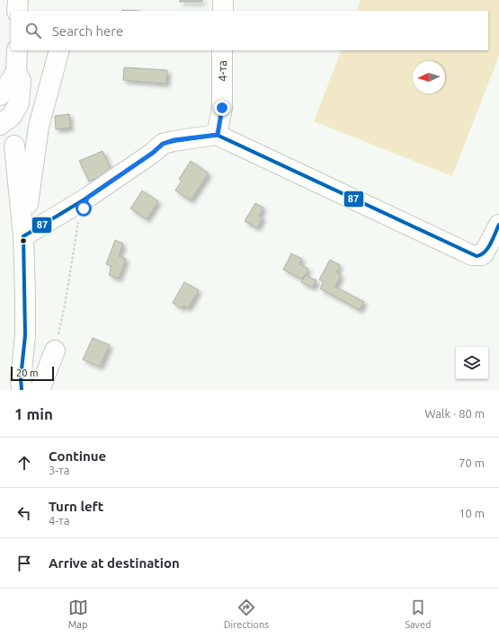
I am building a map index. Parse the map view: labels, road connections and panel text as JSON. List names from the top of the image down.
{
  "streets": {
    "street": ["4-та"]
  },
  "lines": ["transit line 87"],
  "scale_bar": "20 m",
  "north": "left",
  "page": {
    "search": "Search here",
    "scale": "20 m",
    "heading": ["1 min", "Walk · 80 m"],
    "list": [
      ["Continue", "3-та", "70 m"],
      ["Turn left", "4-та", "10 m"],
      "Arrive at destination"
    ],
    "nav": ["Map", "Directions", "Saved"]
  }
}
